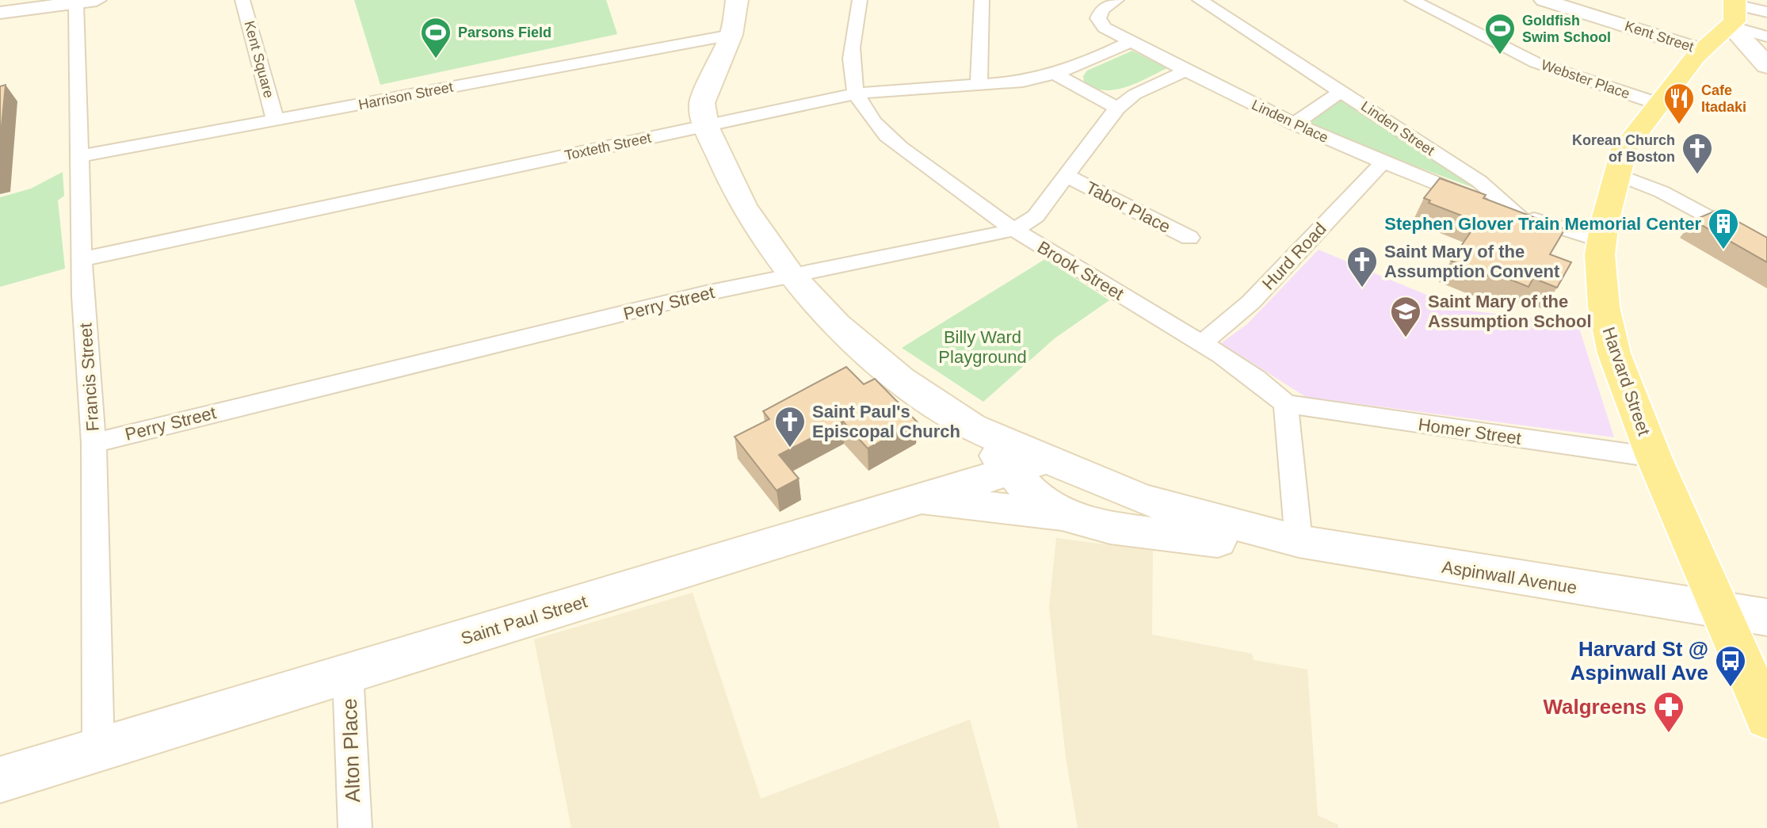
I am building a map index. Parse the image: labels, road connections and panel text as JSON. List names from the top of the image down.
{
  "streets": {
    "main road": ["Harvard Street", "Aspinwall Avenue", "Saint Paul Street"],
    "street": [
      "Kent Street",
      "Kent Square",
      "Webster Place",
      "Harrison Street",
      "Linden Place",
      "Linden Street",
      "Toxteth Street",
      "Tabor Place",
      "Hurd Road",
      "Brook Street",
      "Perry Street",
      "Francis Street",
      "Homer Street",
      "Alton Place"
    ]
  },
  "crossings": [
    ["Kent Street", "Harvard Street"],
    ["Kent Square", "Harrison Street"],
    ["Webster Place", "Harvard Street"],
    ["Harrison Street", "Francis Street"],
    ["Harrison Street", "Aspinwall Avenue"],
    ["Linden Place", "Linden Street"],
    ["Linden Place", "Toxteth Street"],
    ["Linden Place", "Hurd Road"],
    ["Linden Place", "Perry Street"],
    ["Linden Street", "Harvard Street"],
    ["Toxteth Street", "Brook Street"],
    ["Toxteth Street", "Francis Street"],
    ["Toxteth Street", "Aspinwall Avenue"],
    ["Tabor Place", "Perry Street"],
    ["Hurd Road", "Brook Street"],
    ["Brook Street", "Perry Street"],
    ["Brook Street", "Homer Street"],
    ["Perry Street", "Francis Street"],
    ["Perry Street", "Aspinwall Avenue"],
    ["Francis Street", "Saint Paul Street"],
    ["Harvard Street", "Homer Street"],
    ["Harvard Street", "Aspinwall Avenue"],
    ["Aspinwall Avenue", "Saint Paul Street"],
    ["Saint Paul Street", "Alton Place"]
  ],
  "parks": ["Billy Ward Playground"],
  "places": {
    "sports": ["Goldfish Swim School", "Parsons Field"],
    "restaurant": ["Cafe Itadaki"],
    "church": ["Korean Church of Boston", "Saint Mary of the Assumption Convent", "Saint Paul's Episcopal Church"],
    "building": ["Stephen Glover Train Memorial Center"],
    "school or university": ["Saint Mary of the Assumption School"],
    "bus stop": ["Harvard St @ Aspinwall Ave"],
    "pharmacy": ["Walgreens"]
  }
}
